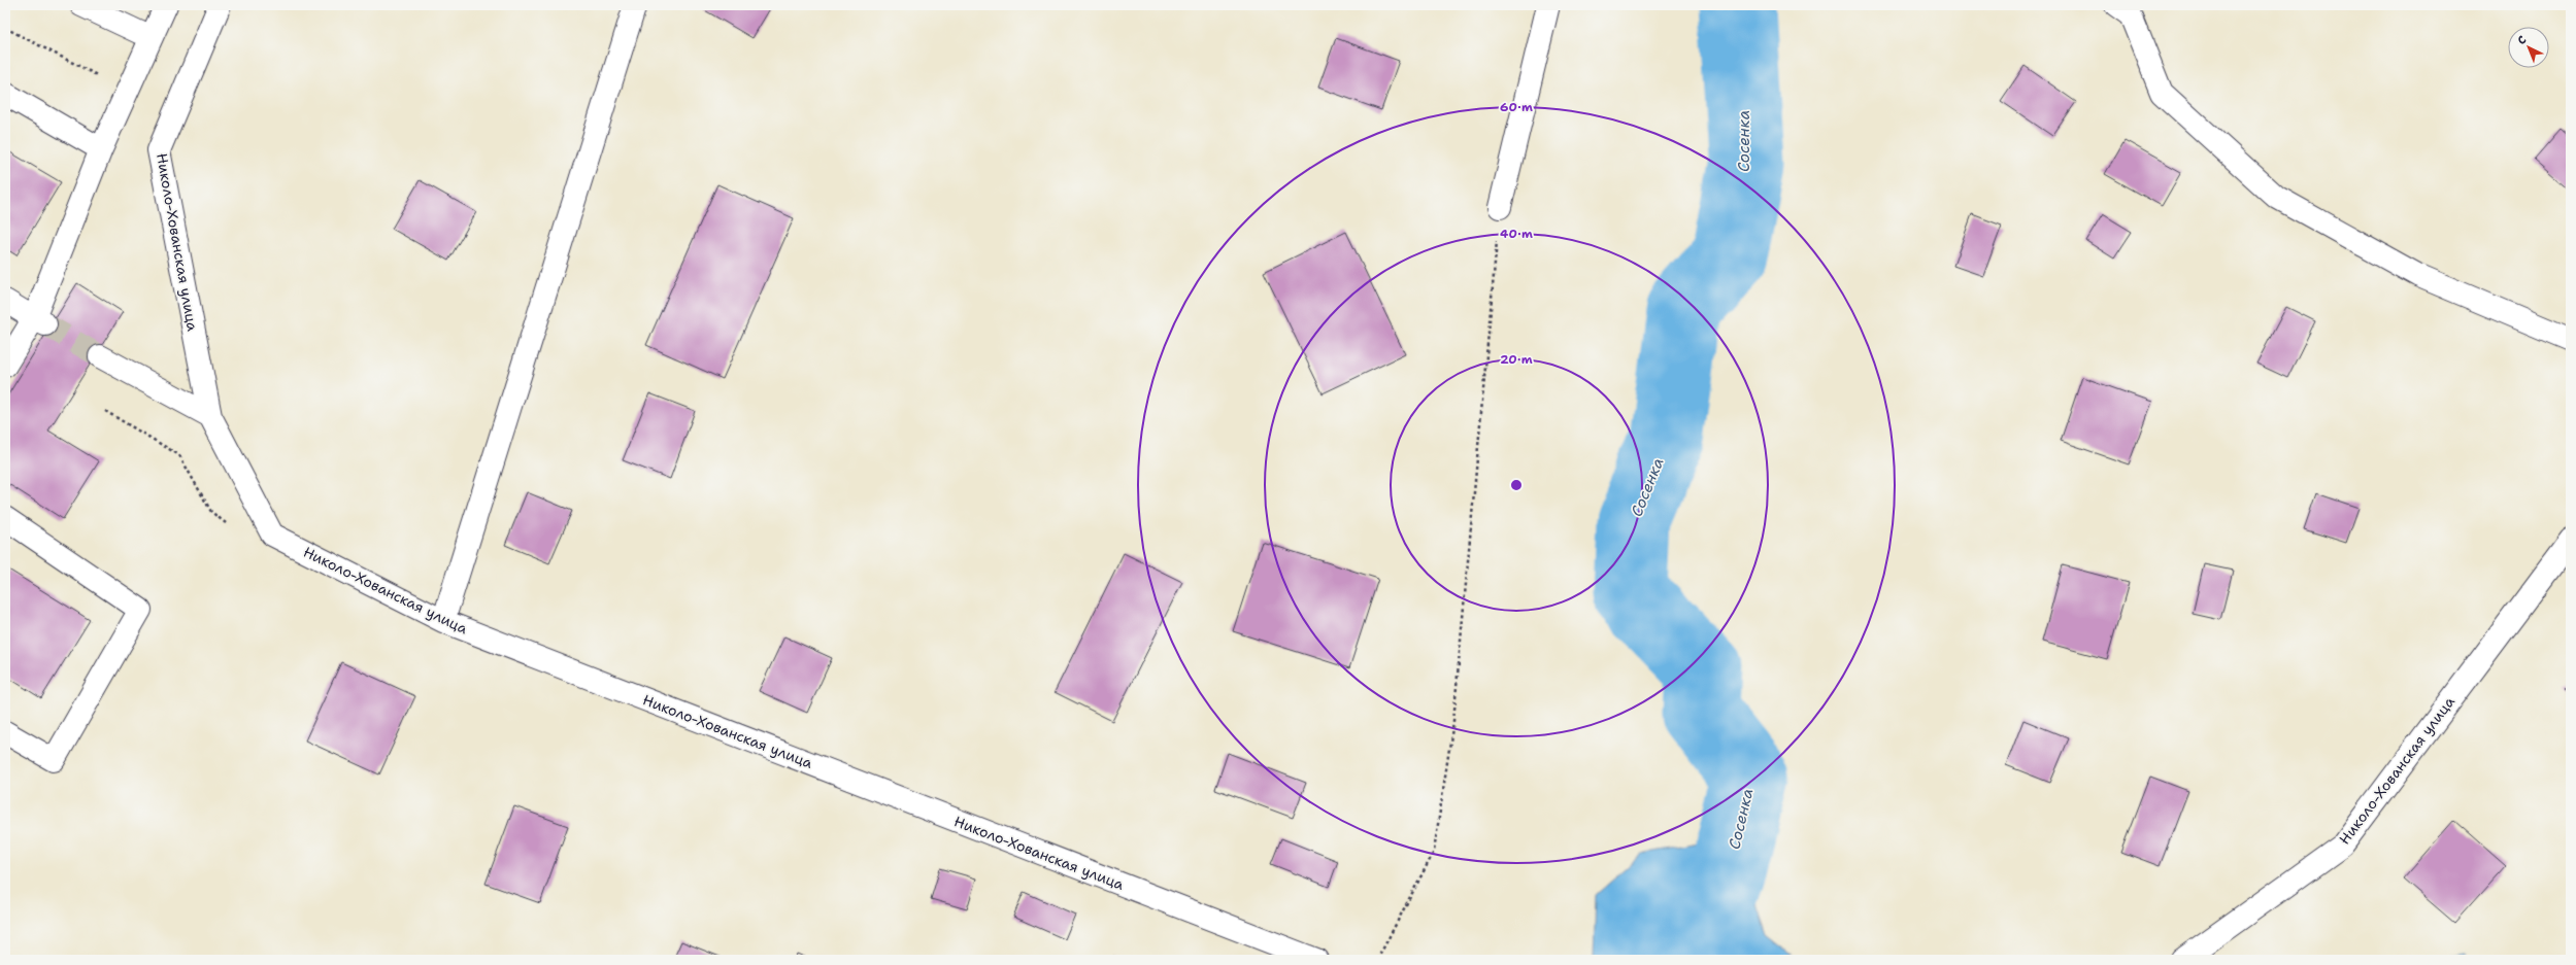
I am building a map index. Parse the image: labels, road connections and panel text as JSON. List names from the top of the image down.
{
  "streets": {
    "street": ["Николо-Хованская улица"]
  },
  "water": ["Сосенка"],
  "north": "top left",
  "rings": ["60 m", "40 m", "20 m"]
}
